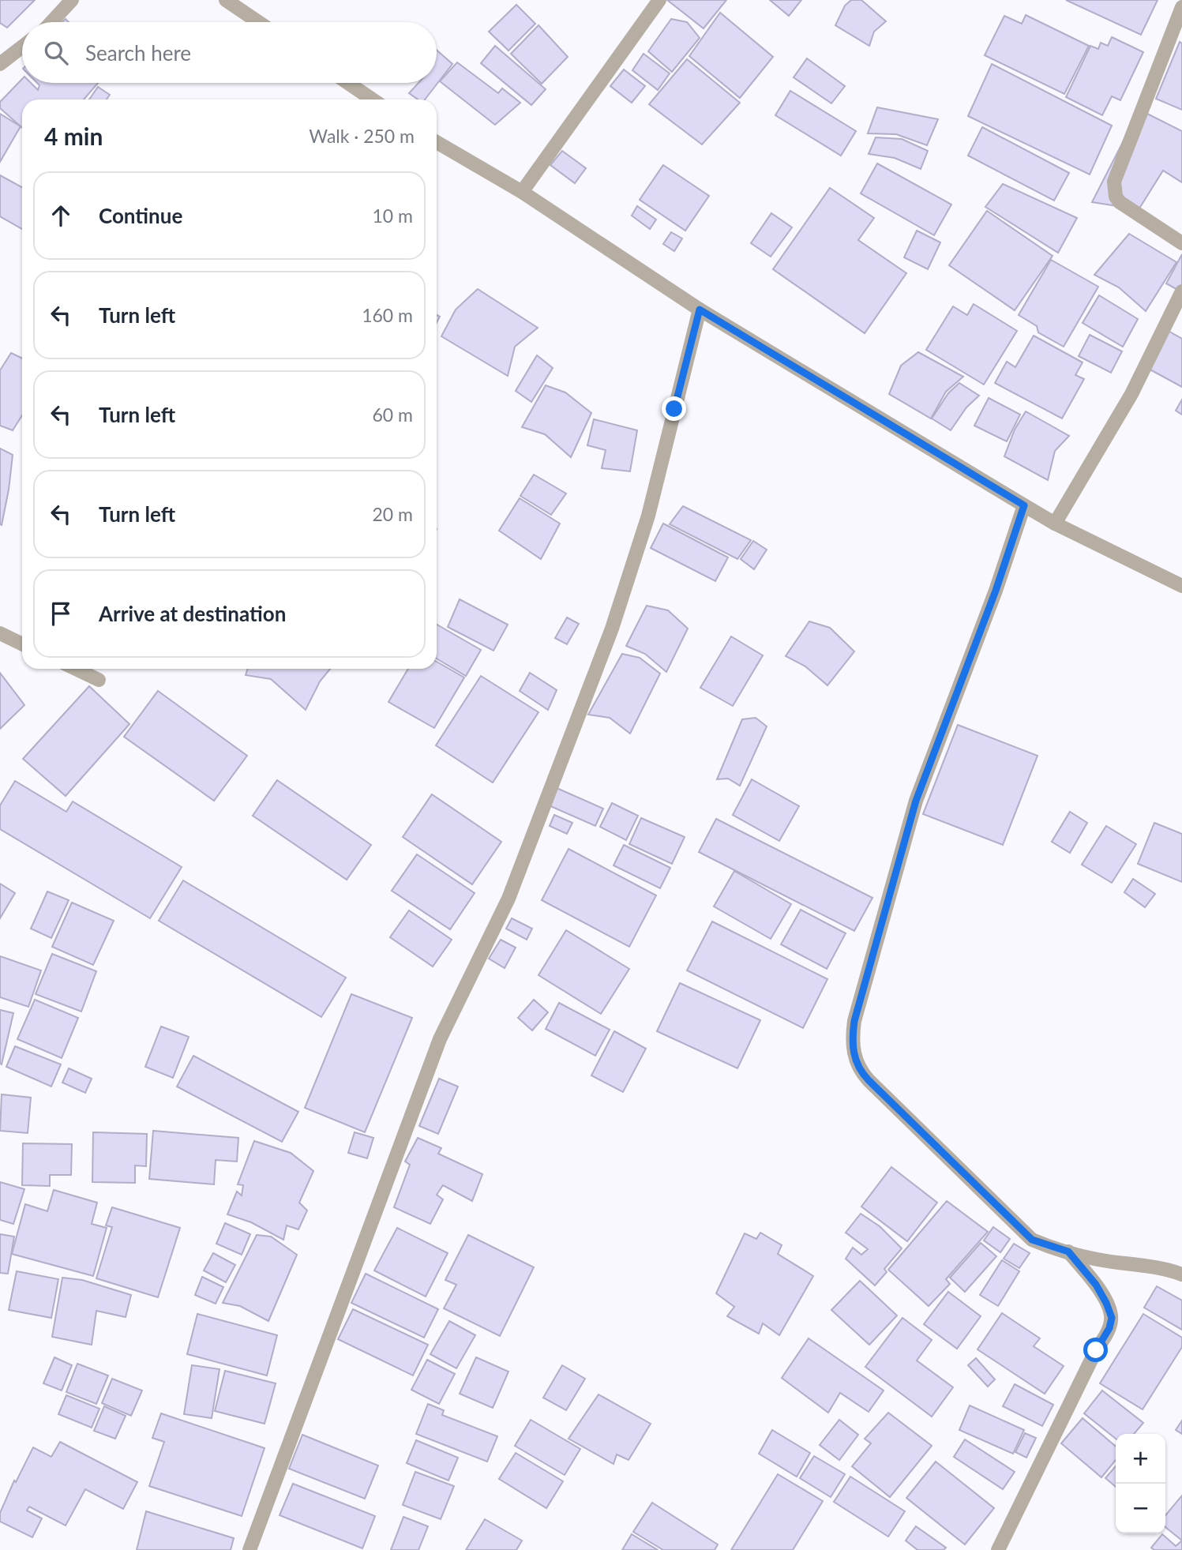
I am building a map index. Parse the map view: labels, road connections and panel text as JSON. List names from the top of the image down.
{
  "page": {
    "search": "Search here",
    "heading": ["4 min", "Walk · 250 m"],
    "list": [
      ["Continue", "10 m"],
      ["Turn left", "160 m"],
      ["Turn left", "60 m"],
      ["Turn left", "20 m"],
      "Arrive at destination"
    ],
    "map_buttons": ["+", "−"]
  }
}
